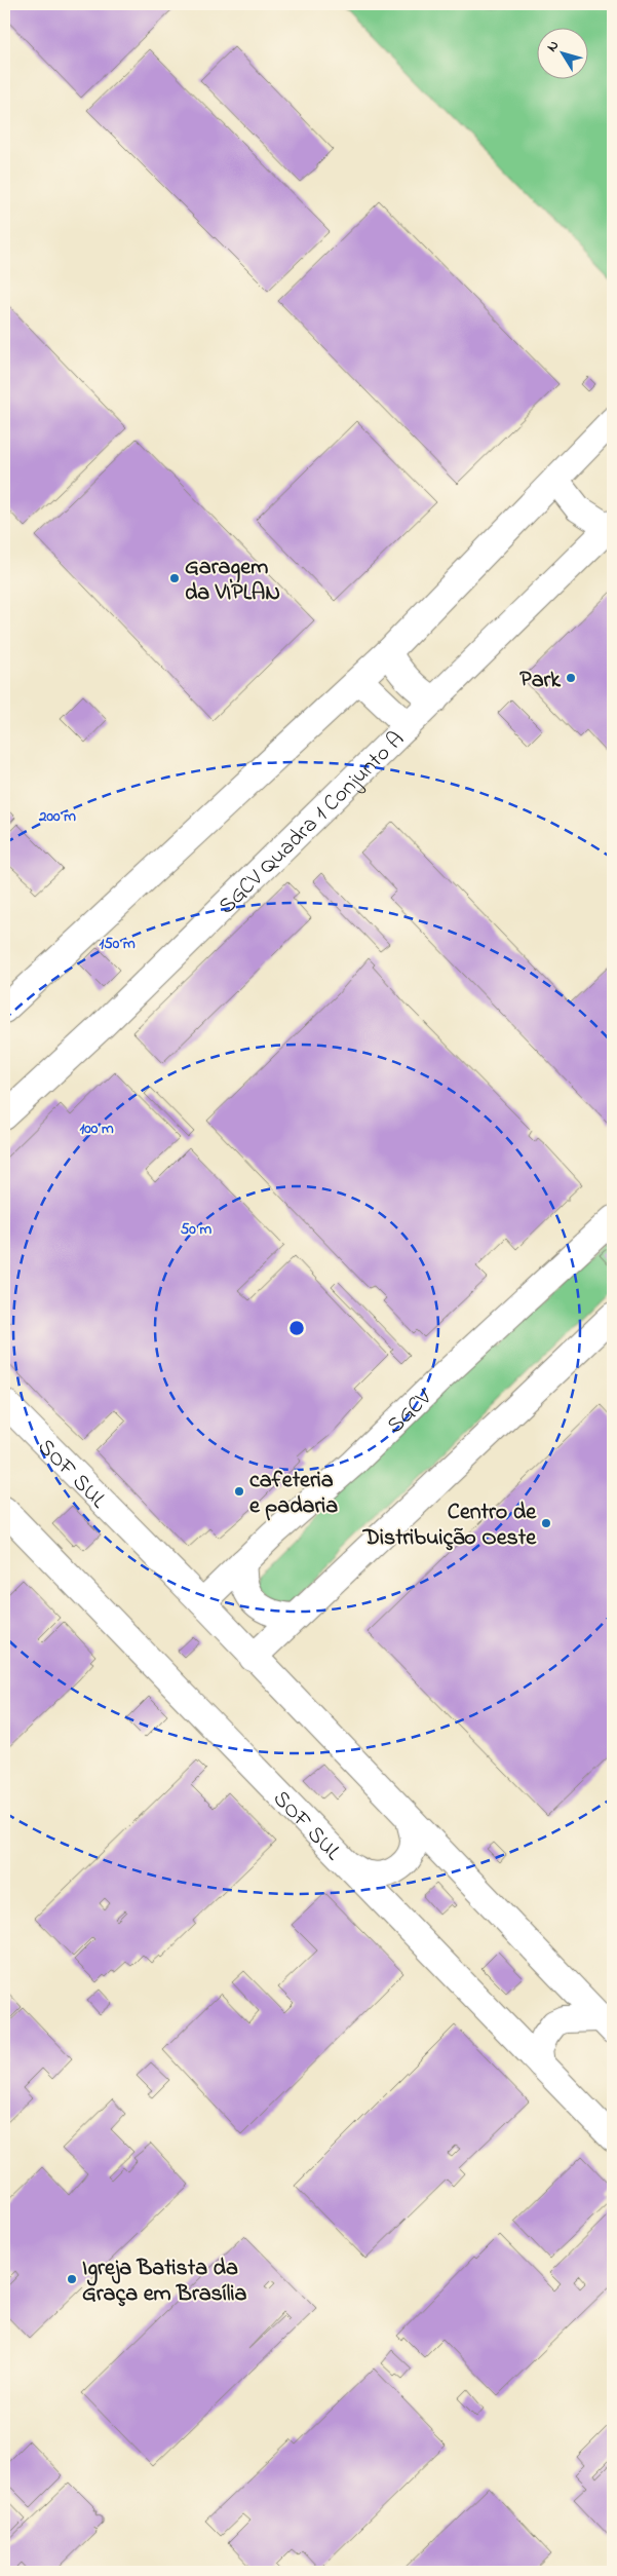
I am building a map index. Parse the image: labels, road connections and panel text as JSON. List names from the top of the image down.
{
  "streets": {
    "street": ["SGCV Quadra 1 Conjunto A", "SGCV", "SOF SUL"]
  },
  "crossings": [
    ["SGCV", "SOF SUL"]
  ],
  "places": [
    "Garagem da VIPLAN",
    "Park",
    "cafeteria e padaria",
    "Centro de Distribuição Oeste",
    "Igreja Batista da Graça em Brasília"
  ],
  "north": "top left",
  "rings": [
    "200 m",
    "150 m",
    "100 m",
    "50 m"
  ]
}
